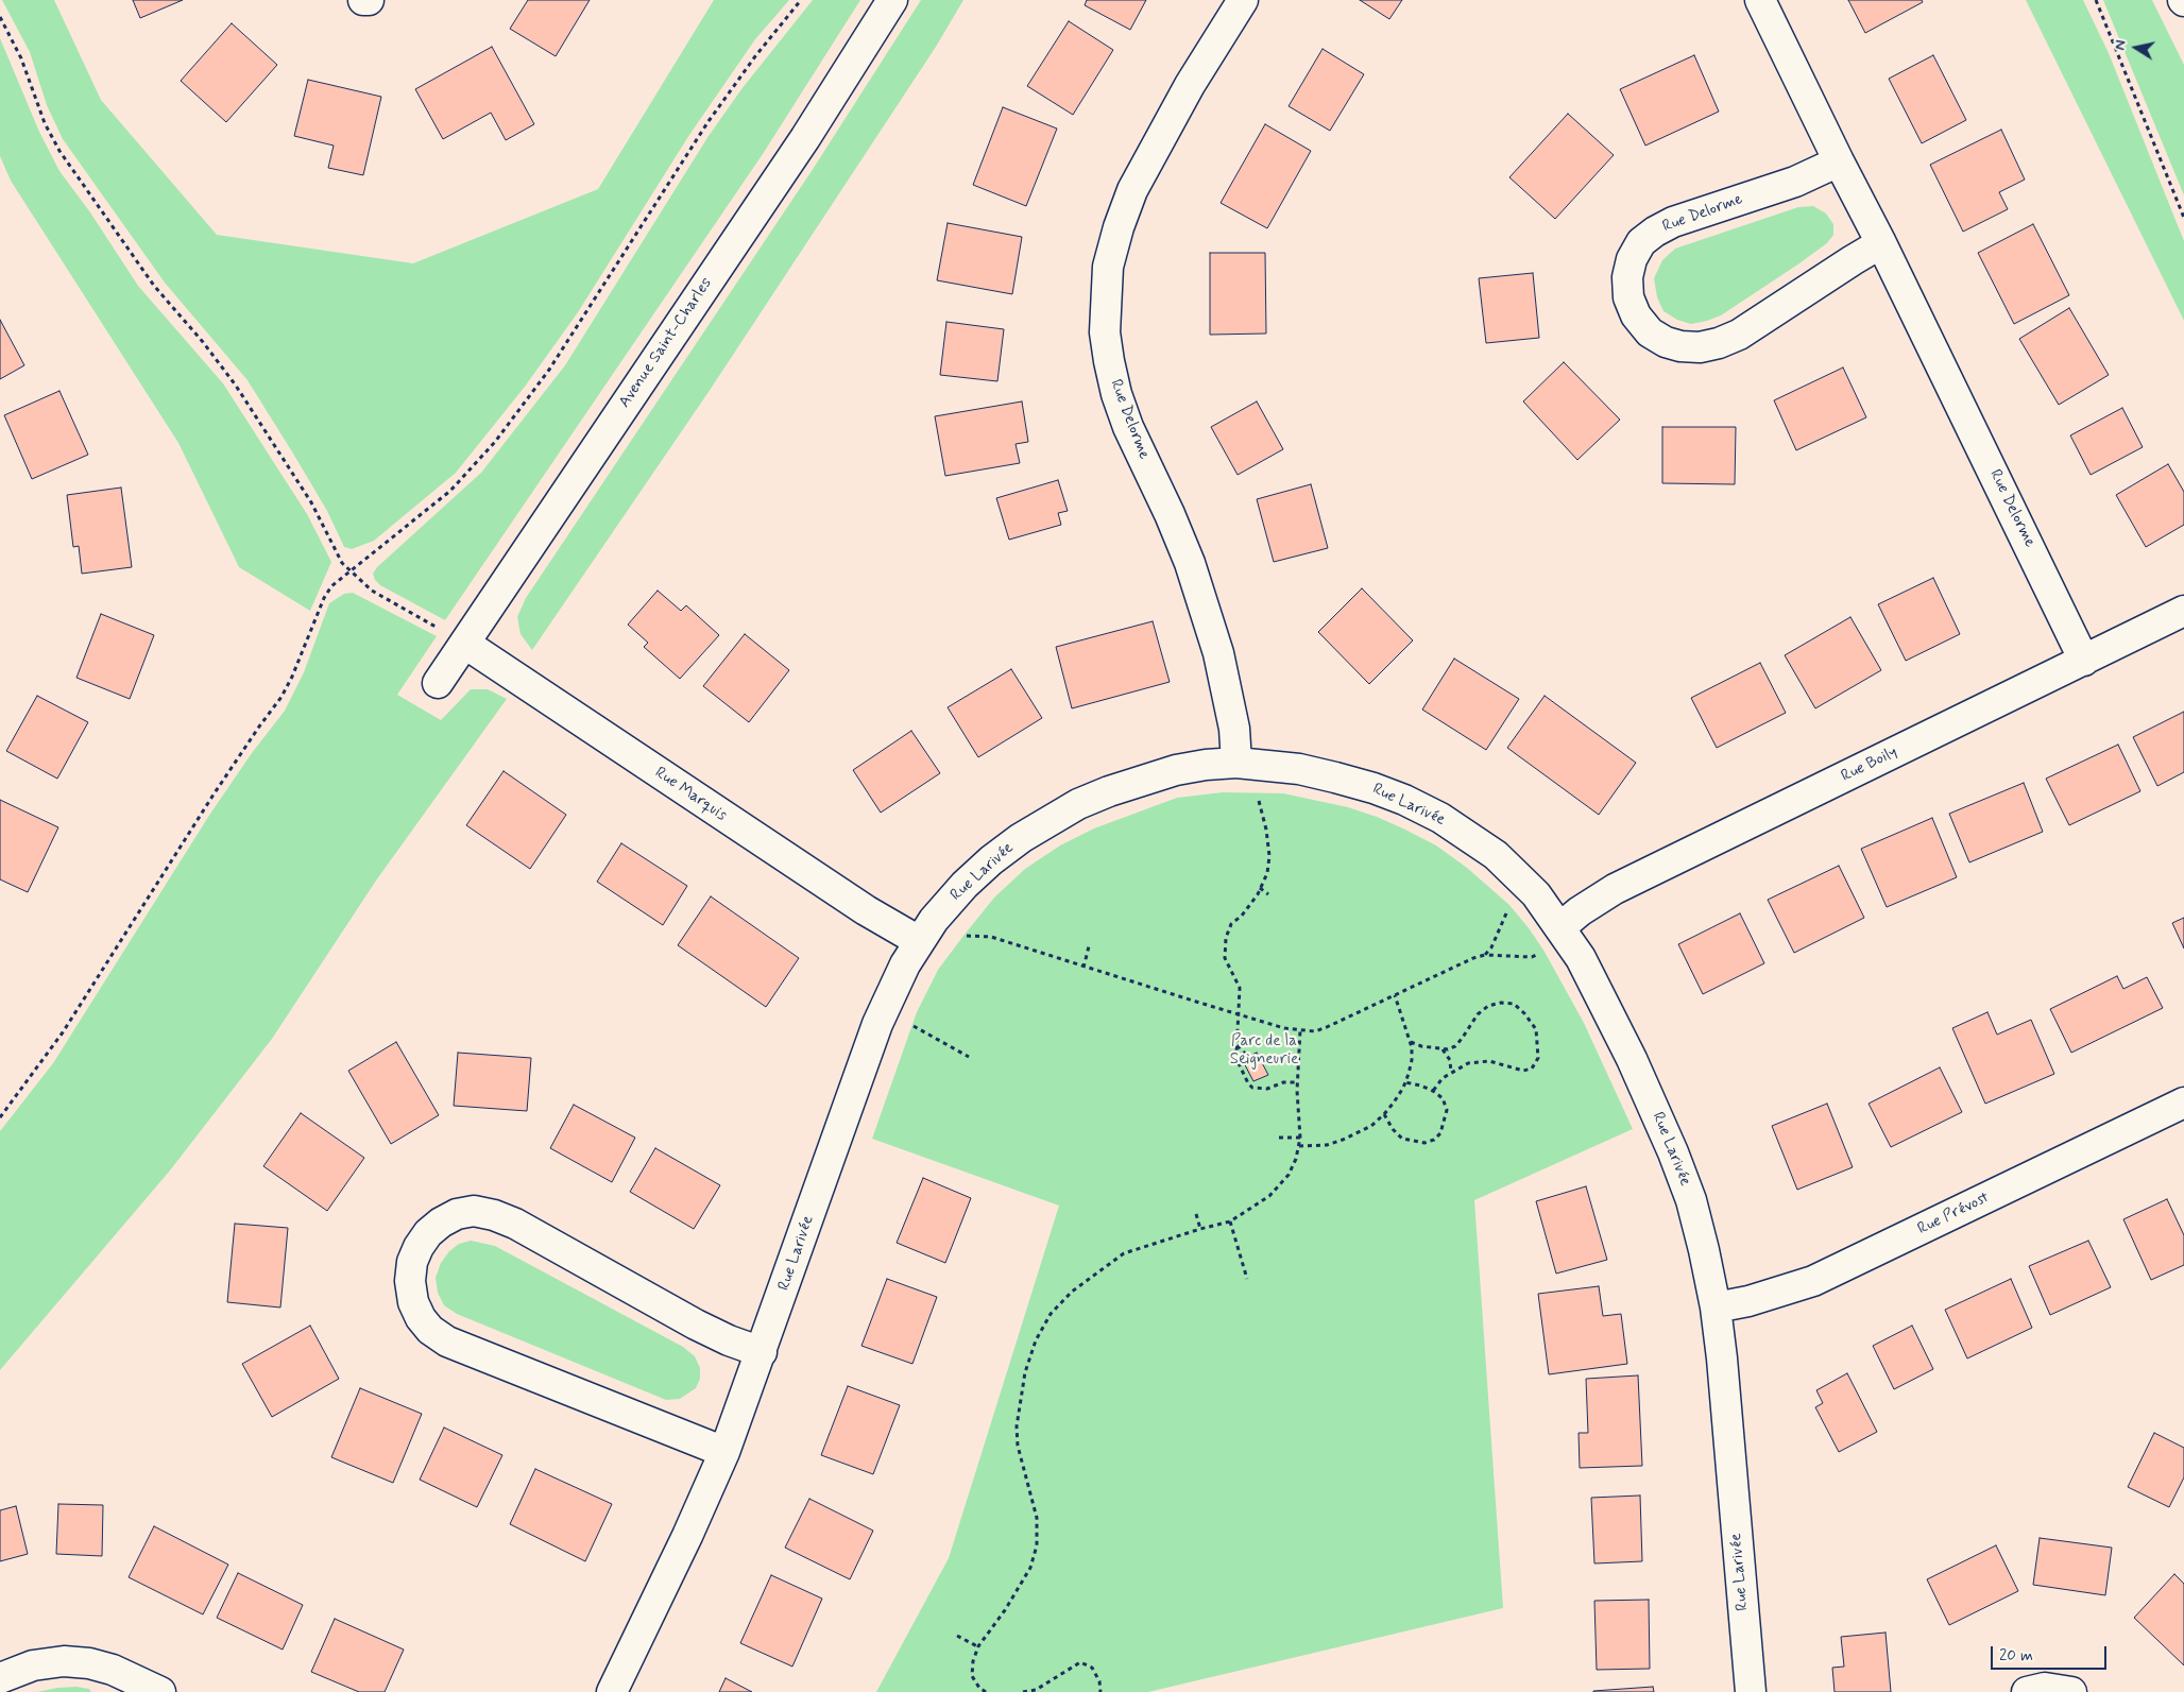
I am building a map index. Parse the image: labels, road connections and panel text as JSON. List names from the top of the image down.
{
  "streets": {
    "street": [
      "Rue Delorme",
      "Avenue Saint-Charles",
      "Rue Boily",
      "Rue Marquis",
      "Rue Larivée",
      "Rue Prévost"
    ]
  },
  "crossings": [
    ["Rue Delorme", "Rue Boily"],
    ["Rue Delorme", "Rue Larivée"],
    ["Avenue Saint-Charles", "Rue Marquis"],
    ["Rue Boily", "Rue Larivée"],
    ["Rue Marquis", "Rue Larivée"],
    ["Rue Larivée", "Rue Prévost"]
  ],
  "parks": ["Parc de la Seigneurie"],
  "scale_bar": "20 m",
  "north": "left"
}
